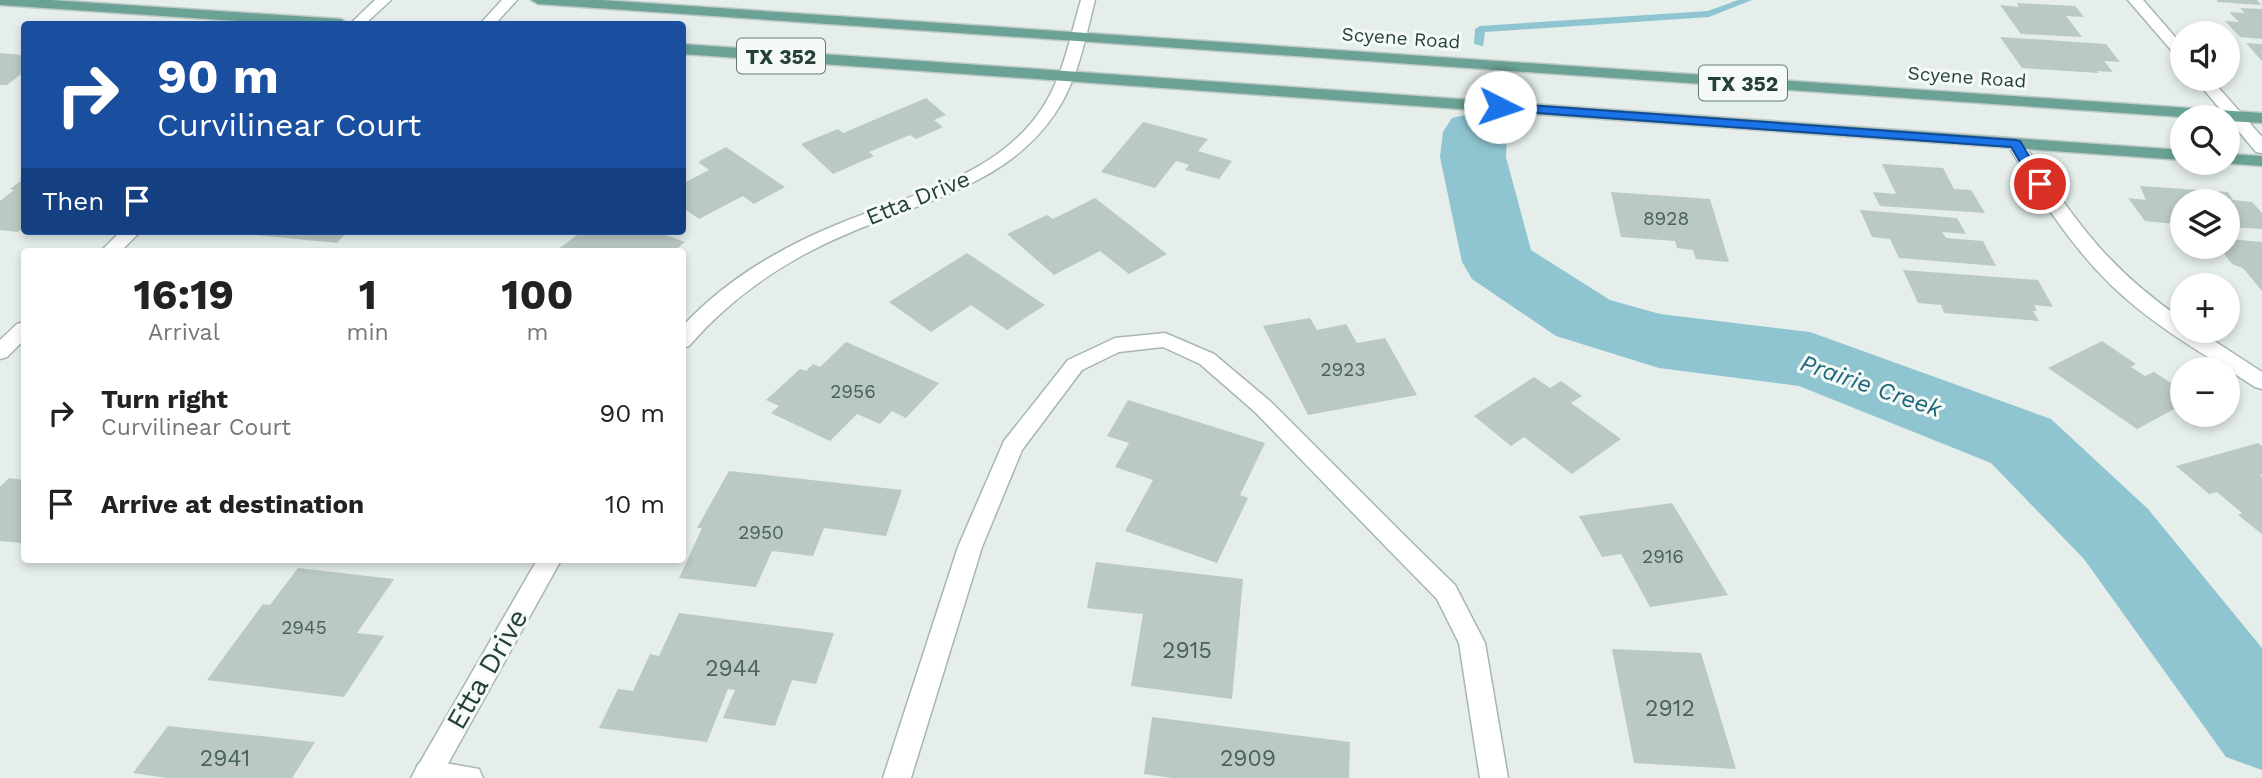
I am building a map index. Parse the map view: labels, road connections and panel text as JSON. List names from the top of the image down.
{
  "streets": {
    "main road": ["Scyene Road", "TX 352"],
    "street": ["Etta Drive"]
  },
  "crossings": [
    ["Scyene Road", "Etta Drive"],
    ["TX 352", "Etta Drive"]
  ],
  "water": ["Prairie Creek"],
  "house_numbers": [
    "8928",
    "2923",
    "2956",
    "2950",
    "2916",
    "2945",
    "2915",
    "2944",
    "2912",
    "2941",
    "2909"
  ],
  "page": {
    "map_buttons": ["+", "−"],
    "turn": ["90 m", "Curvilinear Court"],
    "then": "Then",
    "eta": [
      "16:19",
      "Arrival",
      "1",
      "min",
      "100",
      "m"
    ],
    "list": [
      {
        "name": "Turn right",
        "note": "Curvilinear Court",
        "value": "90 m"
      },
      {
        "name": "Arrive at destination",
        "value": "10 m"
      }
    ]
  }
}
